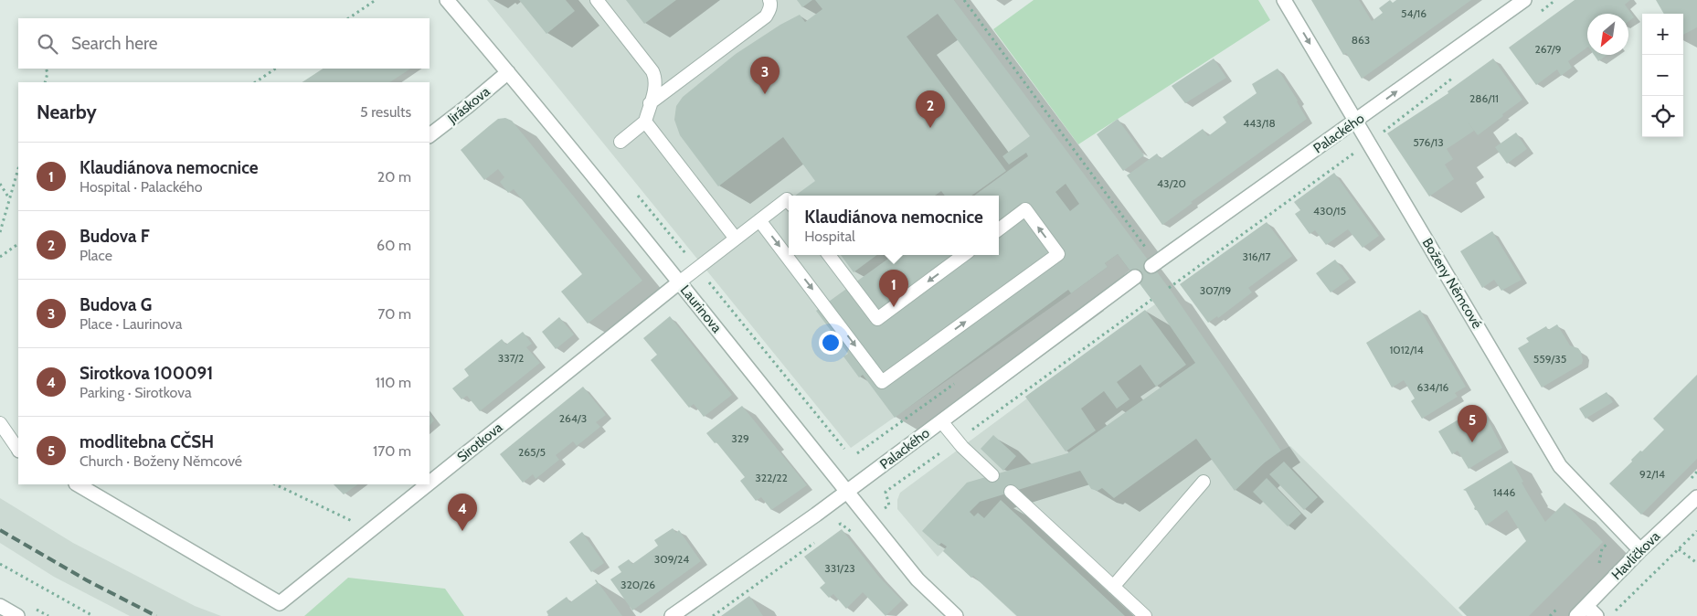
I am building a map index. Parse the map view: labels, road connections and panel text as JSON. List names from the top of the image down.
{
  "streets": {
    "street": [
      "Jiráskova",
      "Palackého",
      "Boženy Němcové",
      "Laurinova",
      "Sirotkova",
      "Havlíčkova"
    ]
  },
  "crossings": [
    ["Jiráskova", "Laurinova"],
    ["Palackého", "Boženy Němcové"],
    ["Palackého", "Laurinova"],
    ["Boženy Němcové", "Havlíčkova"],
    ["Laurinova", "Sirotkova"]
  ],
  "house_numbers": [
    "54/16",
    "863",
    "267/9",
    "286/11",
    "443/18",
    "576/13",
    "43/20",
    "430/15",
    "316/17",
    "307/19",
    "1012/14",
    "337/2",
    "559/35",
    "634/16",
    "264/3",
    "329",
    "265/5",
    "92/14",
    "322/22",
    "1446",
    "309/24",
    "331/23",
    "320/26"
  ],
  "north": "bottom left",
  "page": {
    "map_buttons": ["+", "−"],
    "search": "Search here",
    "pins": [
      "3",
      "2",
      "1",
      "5",
      "4"
    ],
    "heading": ["Nearby", "5 results"],
    "list": [
      {
        "mark": "1",
        "name": "Klaudiánova nemocnice",
        "note": "Hospital · Palackého",
        "value": "20 m"
      },
      {
        "mark": "2",
        "name": "Budova F",
        "note": "Place",
        "value": "60 m"
      },
      {
        "mark": "3",
        "name": "Budova G",
        "note": "Place · Laurinova",
        "value": "70 m"
      },
      {
        "mark": "4",
        "name": "Sirotkova 100091",
        "note": "Parking · Sirotkova",
        "value": "110 m"
      },
      {
        "mark": "5",
        "name": "modlitebna CČSH",
        "note": "Church · Boženy Němcové",
        "value": "170 m"
      }
    ],
    "popup": ["Klaudiánova nemocnice", "Hospital"]
  }
}
